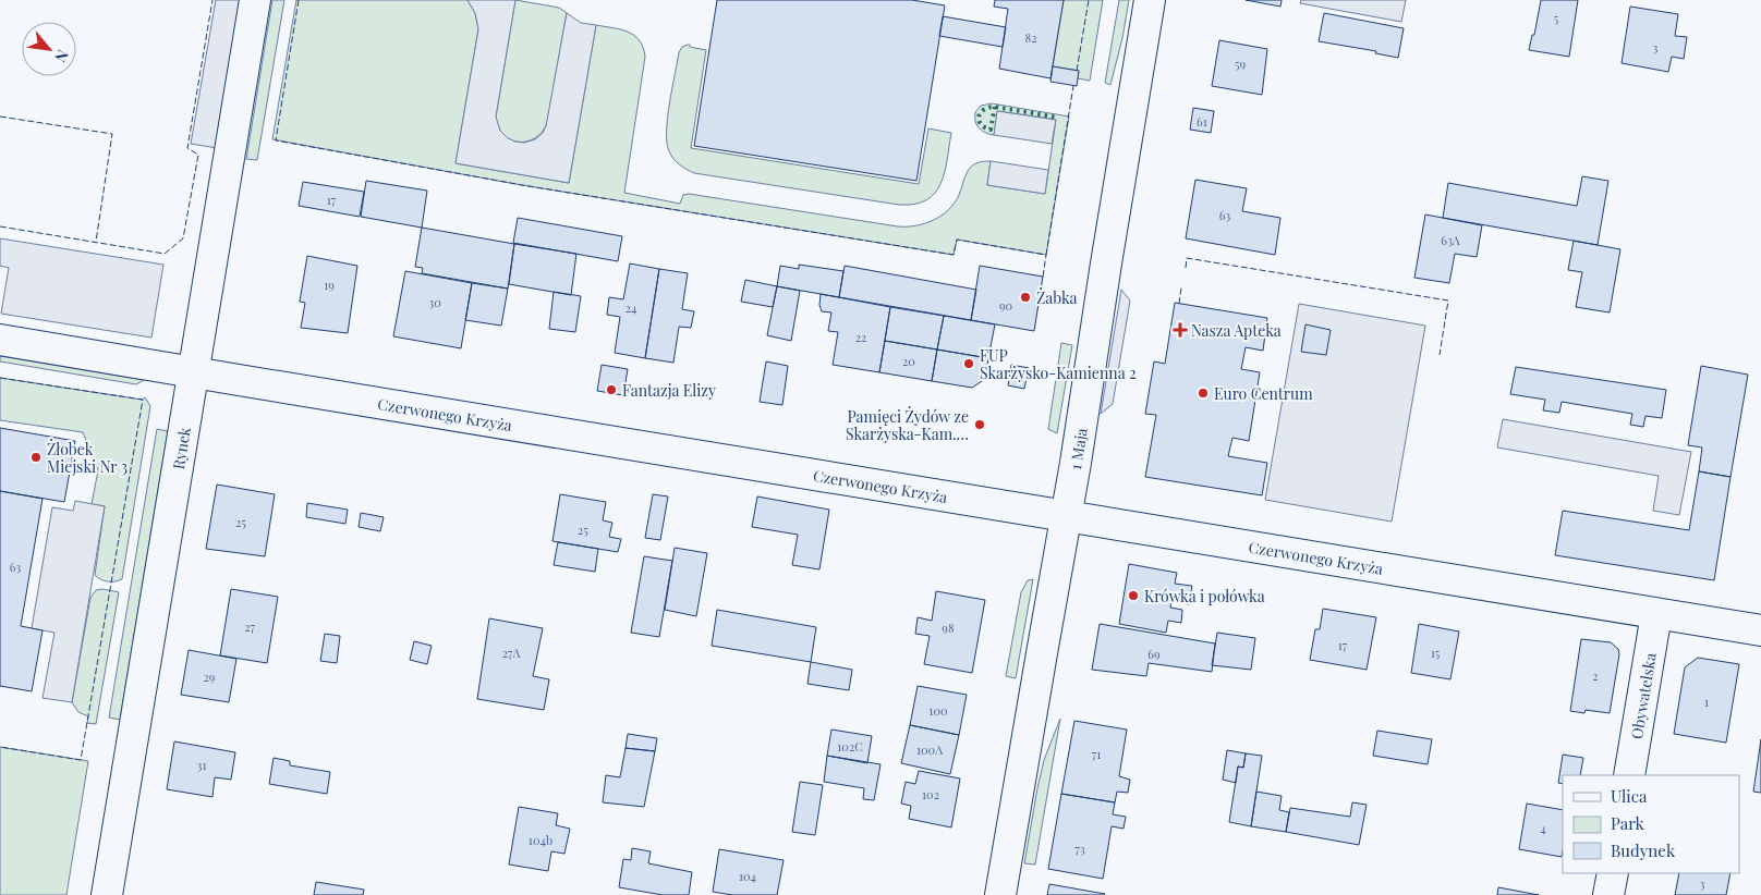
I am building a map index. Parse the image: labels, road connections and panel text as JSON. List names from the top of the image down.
{
  "streets": {
    "street": [
      "Czerwonego Krzyża",
      "Rynek",
      "1 Maja",
      "Obywatelska"
    ]
  },
  "crossings": [
    ["Czerwonego Krzyża", "Rynek"],
    ["Czerwonego Krzyża", "1 Maja"],
    ["Czerwonego Krzyża", "Obywatelska"]
  ],
  "places": {
    "other": [
      "Żabka",
      "FUP Skarżysko-Kamienna 2",
      "Fantazja Elizy",
      "Euro Centrum",
      "Pamięci Żydów ze Skarżyska-Kam.…",
      "Żłobek Miejski Nr 3",
      "Krówka i połówka"
    ],
    "health": ["Nasza Apteka"]
  },
  "house_numbers": [
    "5",
    "82",
    "3",
    "59",
    "61",
    "17",
    "63",
    "63A",
    "19",
    "30",
    "90",
    "24",
    "22",
    "20",
    "25",
    "25",
    "63",
    "27",
    "98",
    "17",
    "27A",
    "15",
    "69",
    "2",
    "29",
    "1",
    "100",
    "102C",
    "100A",
    "71",
    "31",
    "102",
    "4",
    "104b",
    "73",
    "104",
    "3"
  ],
  "legend": ["Ulica", "Park", "Budynek"],
  "north": "bottom right"
}
